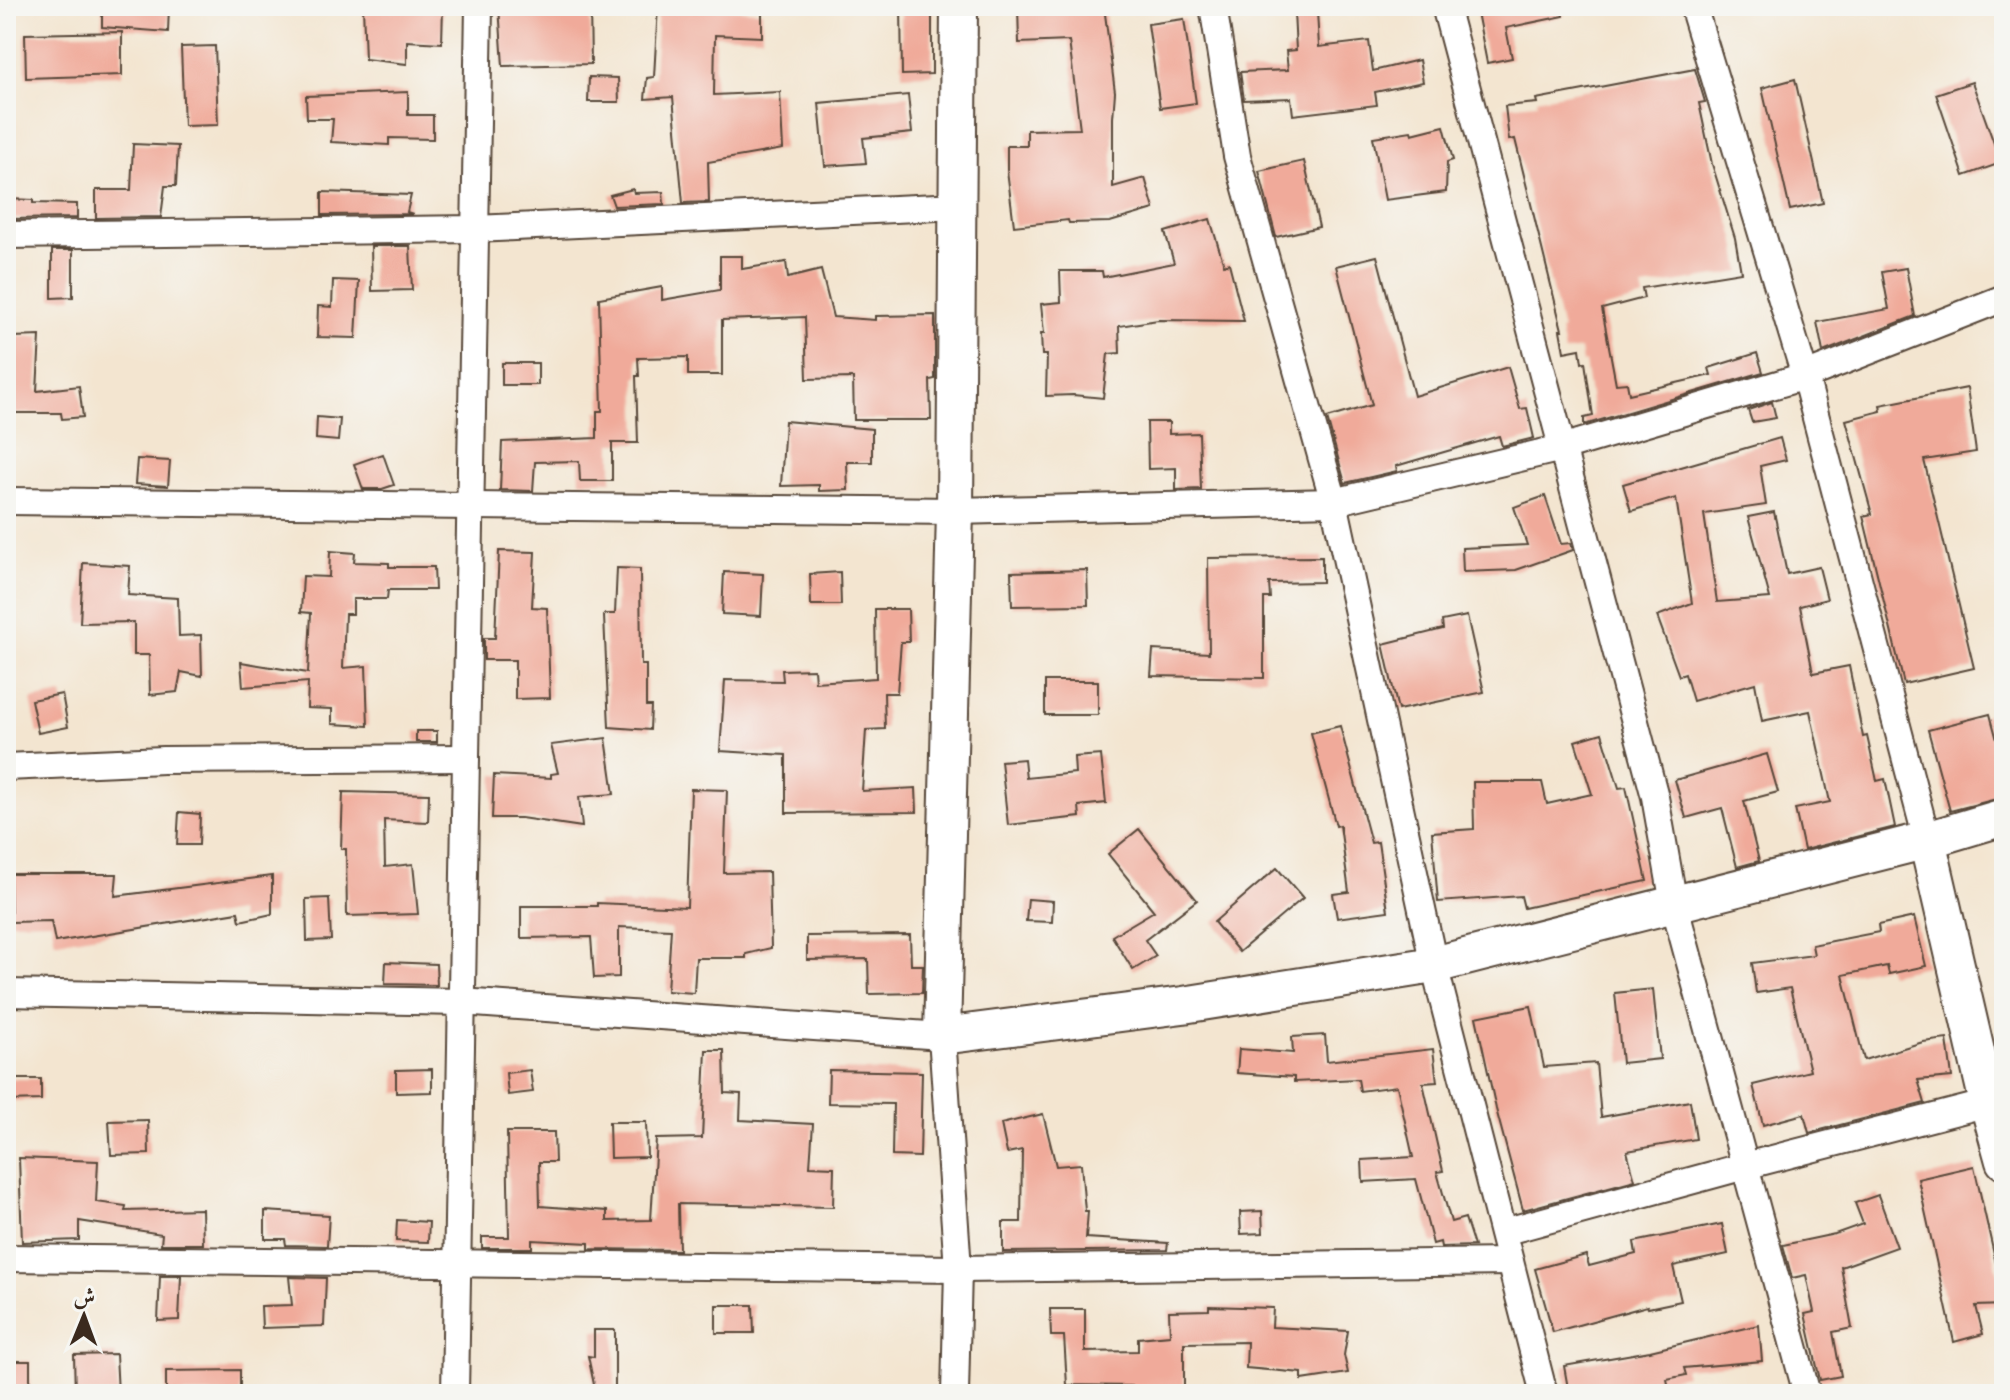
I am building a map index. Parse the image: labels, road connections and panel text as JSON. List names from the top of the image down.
{
  "north": "top"
}
